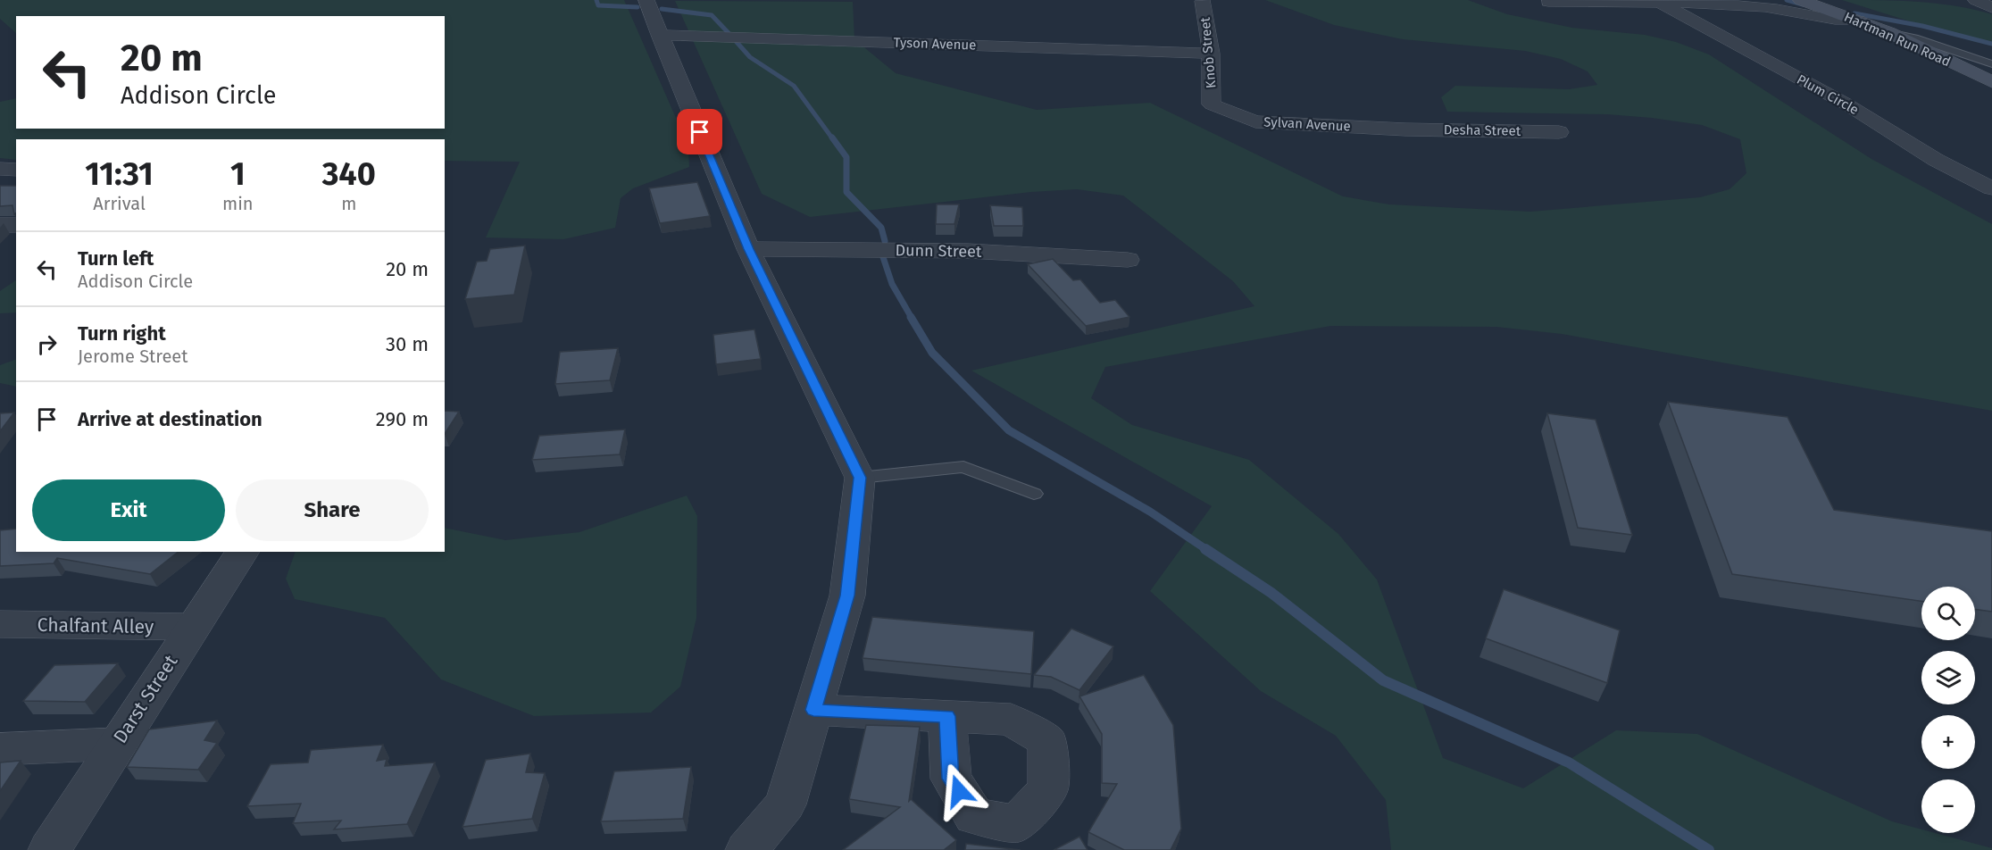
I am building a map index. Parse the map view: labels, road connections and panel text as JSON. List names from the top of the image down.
{
  "streets": {
    "main road": ["Hartman Run Road"],
    "street": [
      "Tyson Avenue",
      "Knob Street",
      "Plum Circle",
      "Sylvan Avenue",
      "Desha Street",
      "Dunn Street",
      "Chalfant Alley",
      "Darst Street"
    ]
  },
  "crossings": [
    ["Tyson Avenue", "Knob Street"],
    ["Knob Street", "Sylvan Avenue"],
    ["Sylvan Avenue", "Desha Street"],
    ["Chalfant Alley", "Darst Street"]
  ],
  "page": {
    "turn": ["20 m", "Addison Circle"],
    "eta": [
      "11:31",
      "Arrival",
      "1",
      "min",
      "340",
      "m"
    ],
    "list": [
      {
        "name": "Turn left",
        "note": "Addison Circle",
        "value": "20 m"
      },
      {
        "name": "Turn right",
        "note": "Jerome Street",
        "value": "30 m"
      },
      {
        "name": "Arrive at destination",
        "value": "290 m"
      }
    ],
    "buttons": ["Exit", "Share"],
    "map_buttons": ["+", "−"]
  }
}
